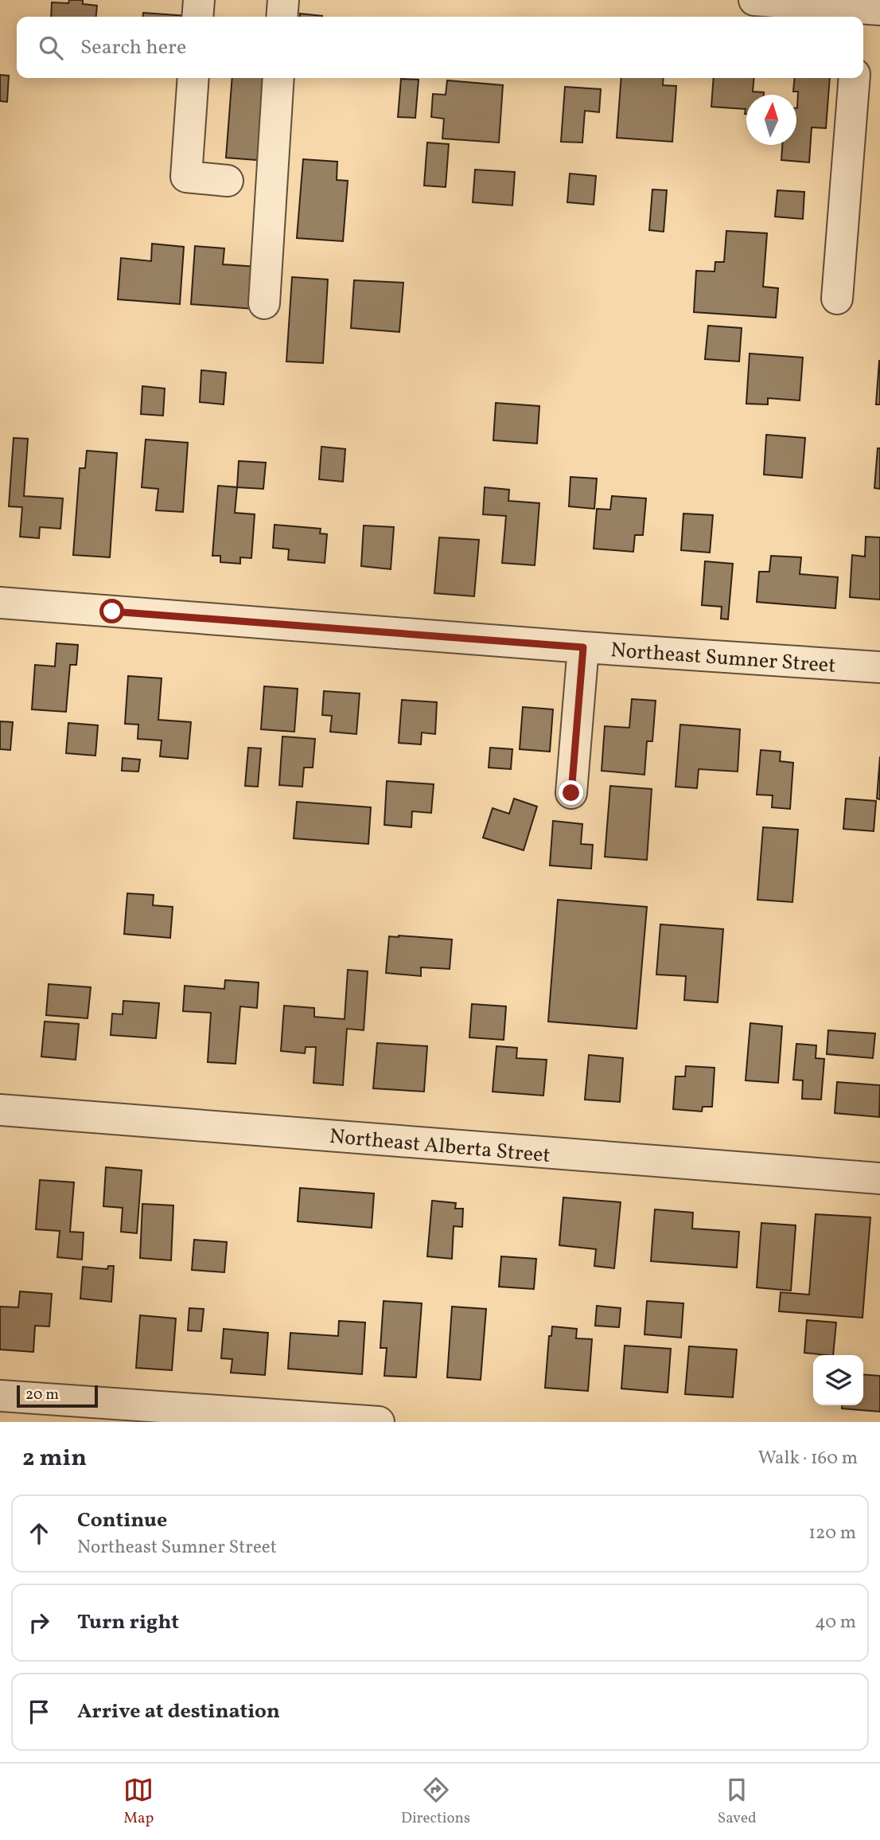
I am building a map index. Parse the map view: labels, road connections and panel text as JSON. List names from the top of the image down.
{
  "streets": {
    "street": ["Northeast Sumner Street", "Northeast Alberta Street"]
  },
  "scale_bar": "20 m",
  "north": "top",
  "page": {
    "search": "Search here",
    "scale": "20 m",
    "heading": ["2 min", "Walk · 160 m"],
    "list": [
      ["Continue", "Northeast Sumner Street", "120 m"],
      ["Turn right", "40 m"],
      "Arrive at destination"
    ],
    "nav": ["Map", "Directions", "Saved"]
  }
}
